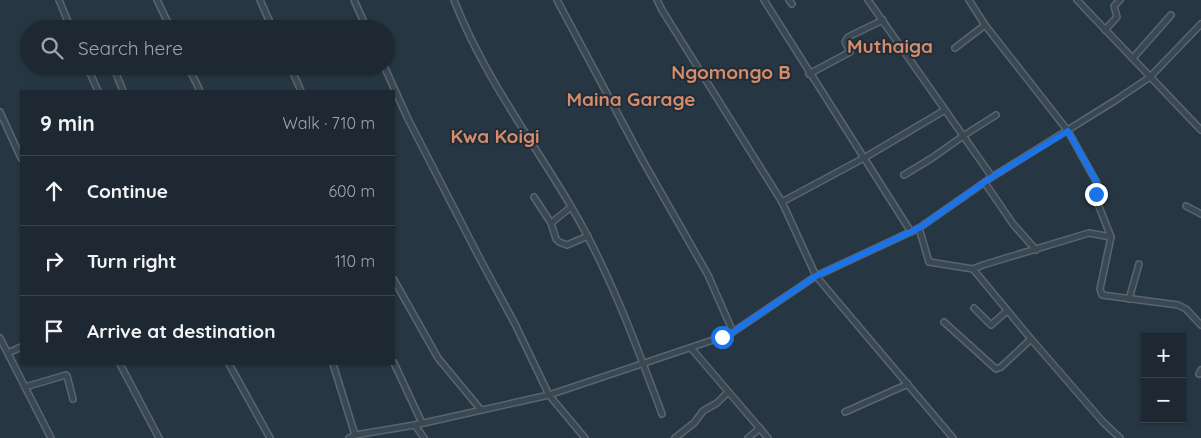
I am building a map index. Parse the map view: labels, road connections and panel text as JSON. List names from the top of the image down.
{
  "districts": [
    "Muthaiga",
    "Ngomongo B",
    "Maina Garage",
    "Kwa Koigi"
  ],
  "page": {
    "search": "Search here",
    "heading": ["9 min", "Walk · 710 m"],
    "list": [
      ["Continue", "600 m"],
      ["Turn right", "110 m"],
      "Arrive at destination"
    ],
    "map_buttons": ["+", "−"]
  }
}
